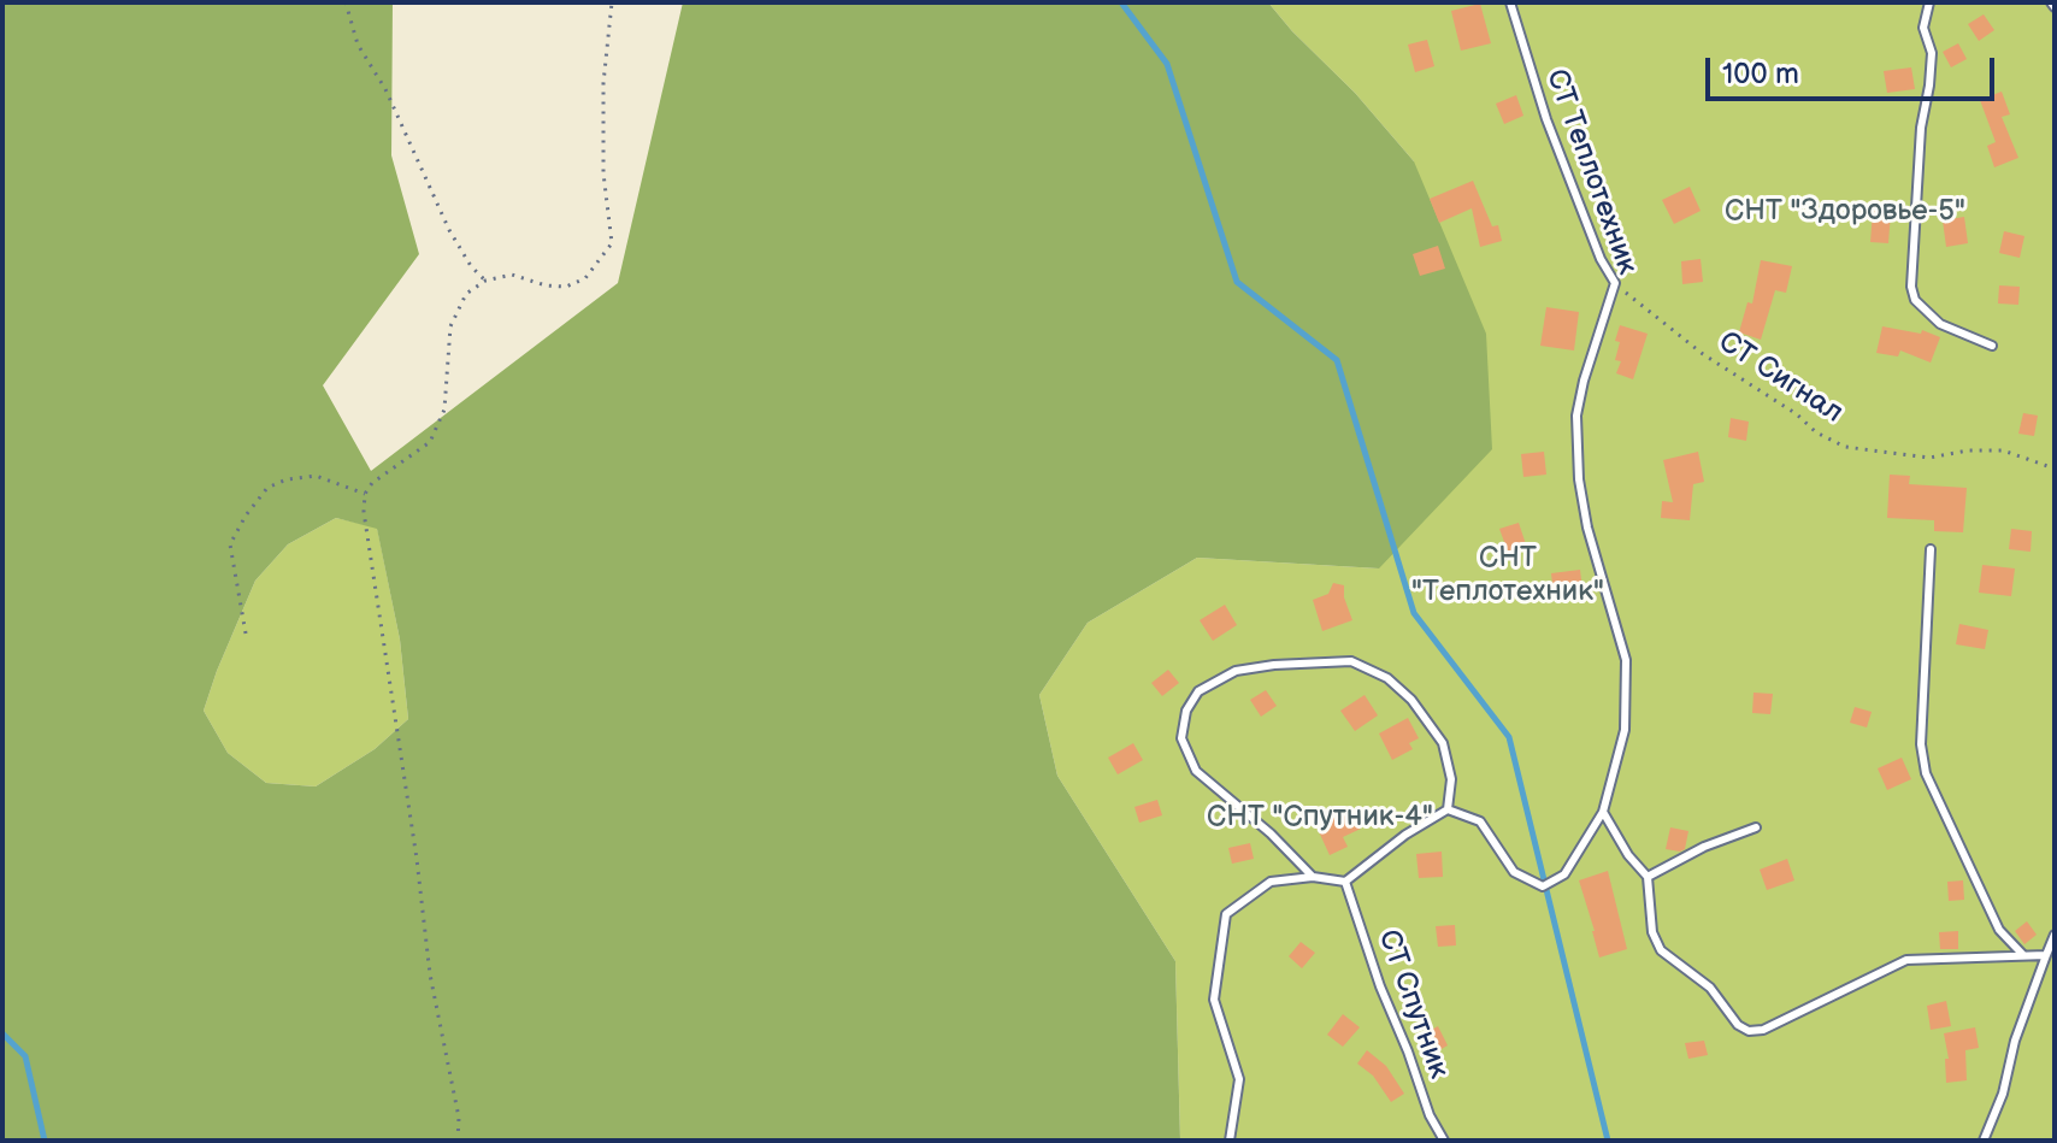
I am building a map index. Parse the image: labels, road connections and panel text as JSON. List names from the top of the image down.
{
  "streets": {
    "lane": ["СТ Теплотехник", "СТ Спутник"],
    "path": ["СТ Сигнал"]
  },
  "crossings": [
    ["СТ Теплотехник", "СТ Сигнал"],
    ["СТ Теплотехник", "СТ Спутник"]
  ],
  "parks": ["СНТ \"Здоровье-5\"", "СНТ \"Теплотехник\"", "СНТ \"Спутник-4\""],
  "scale_bar": "100 m"
}
